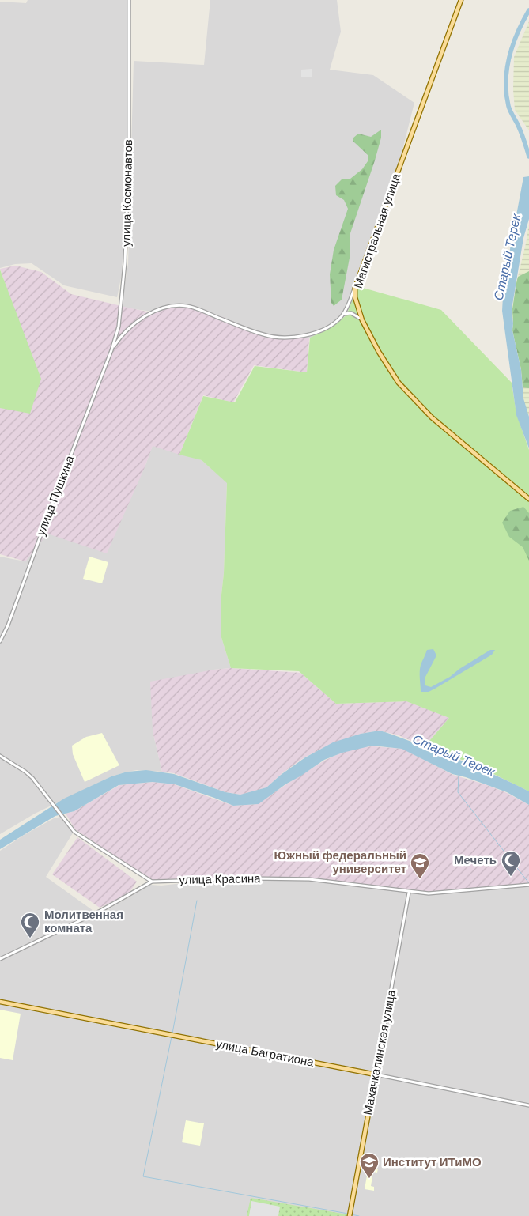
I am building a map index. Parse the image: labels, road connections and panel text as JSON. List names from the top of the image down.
{
  "streets": {
    "main road": ["Магистральная улица", "Махачкалинская улица", "улица Багратиона"],
    "street": ["улица Космонавтов", "улица Пушкина", "улица Красина"]
  },
  "crossings": [
    ["улица Космонавтов", "улица Пушкина"],
    ["Магистральная улица", "улица Пушкина"],
    ["улица Красина", "Махачкалинская улица"],
    ["Махачкалинская улица", "улица Багратиона"]
  ],
  "water": ["Старый Терек"],
  "places": {
    "mosque": ["Мечеть", "Молитвенная комната"],
    "school or university": ["Южный федеральный университет", "Институт ИТиМО"]
  }
}
